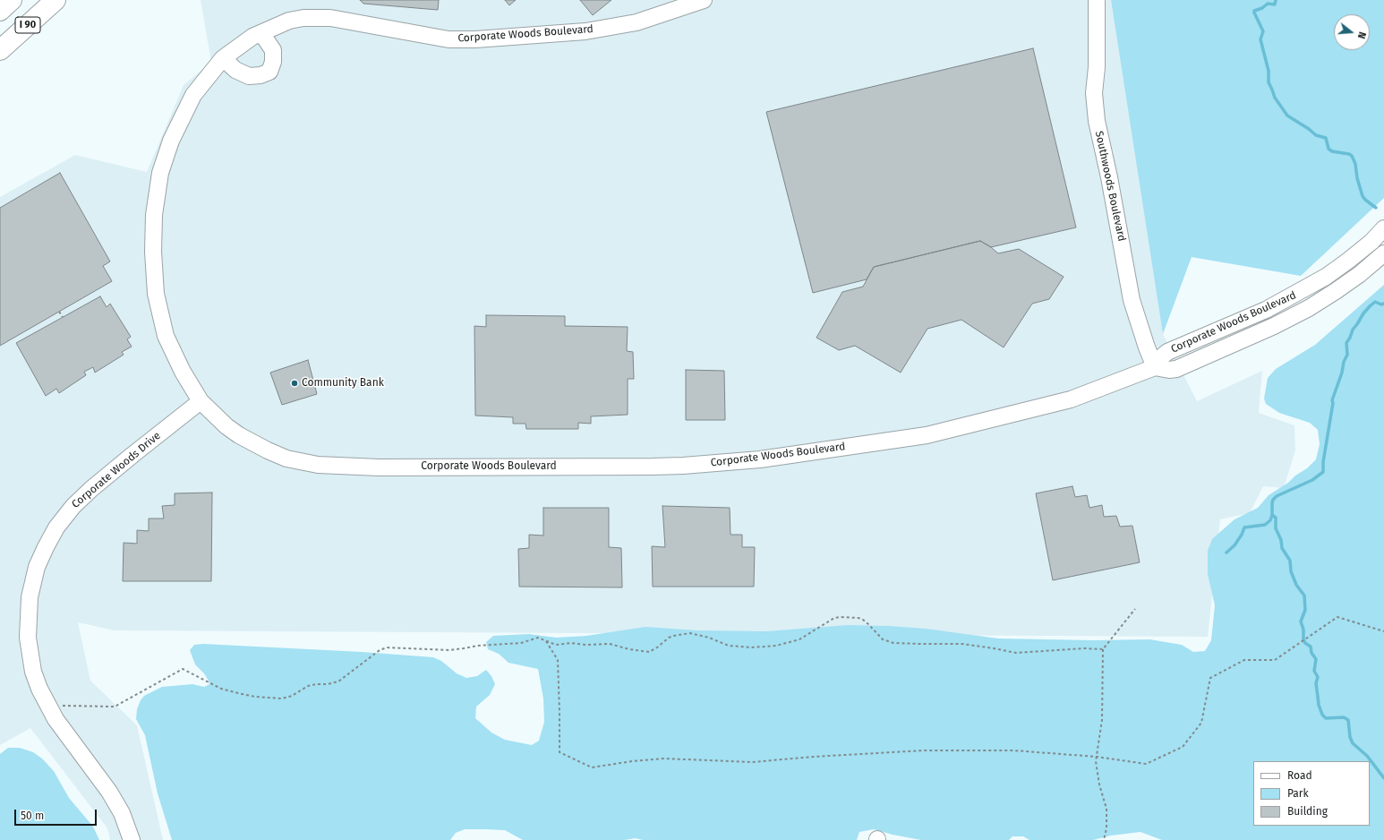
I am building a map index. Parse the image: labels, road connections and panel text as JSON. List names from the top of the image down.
{
  "streets": {
    "highway": ["I 90"],
    "street": ["Corporate Woods Boulevard", "Southwoods Boulevard", "Corporate Woods Drive"]
  },
  "crossings": [
    ["Corporate Woods Boulevard", "Southwoods Boulevard"],
    ["Corporate Woods Boulevard", "Corporate Woods Drive"]
  ],
  "places": ["Community Bank"],
  "legend": ["Road", "Park", "Building"],
  "scale_bar": "50 m",
  "north": "right"
}
